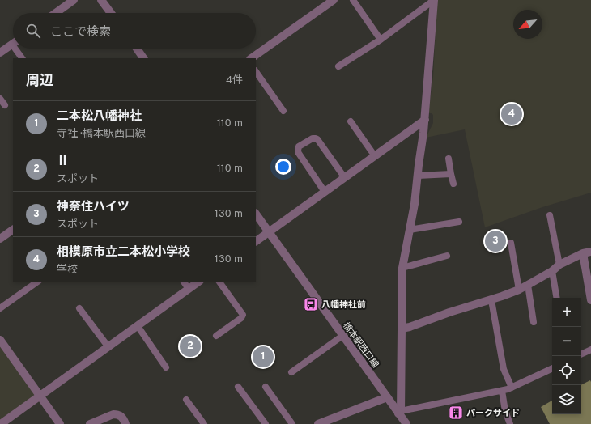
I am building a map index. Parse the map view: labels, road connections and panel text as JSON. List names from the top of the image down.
{
  "streets": {
    "street": ["橋本駅西口線"]
  },
  "places": {
    "bus stop": ["八幡神社前"],
    "building": ["パークサイド"]
  },
  "north": "bottom left",
  "page": {
    "search": "ここで検索",
    "heading": ["周辺", "4件"],
    "list": [
      {
        "mark": "1",
        "name": "二本松八幡神社",
        "note": "寺社 · 橋本駅西口線",
        "value": "110 m"
      },
      {
        "mark": "2",
        "name": "Ⅱ",
        "note": "スポット",
        "value": "110 m"
      },
      {
        "mark": "3",
        "name": "神奈住ハイツ",
        "note": "スポット",
        "value": "130 m"
      },
      {
        "mark": "4",
        "name": "相模原市立二本松小学校",
        "note": "学校",
        "value": "130 m"
      }
    ],
    "pins": [
      "4",
      "3",
      "2",
      "1"
    ],
    "map_buttons": ["+", "−"]
  }
}
